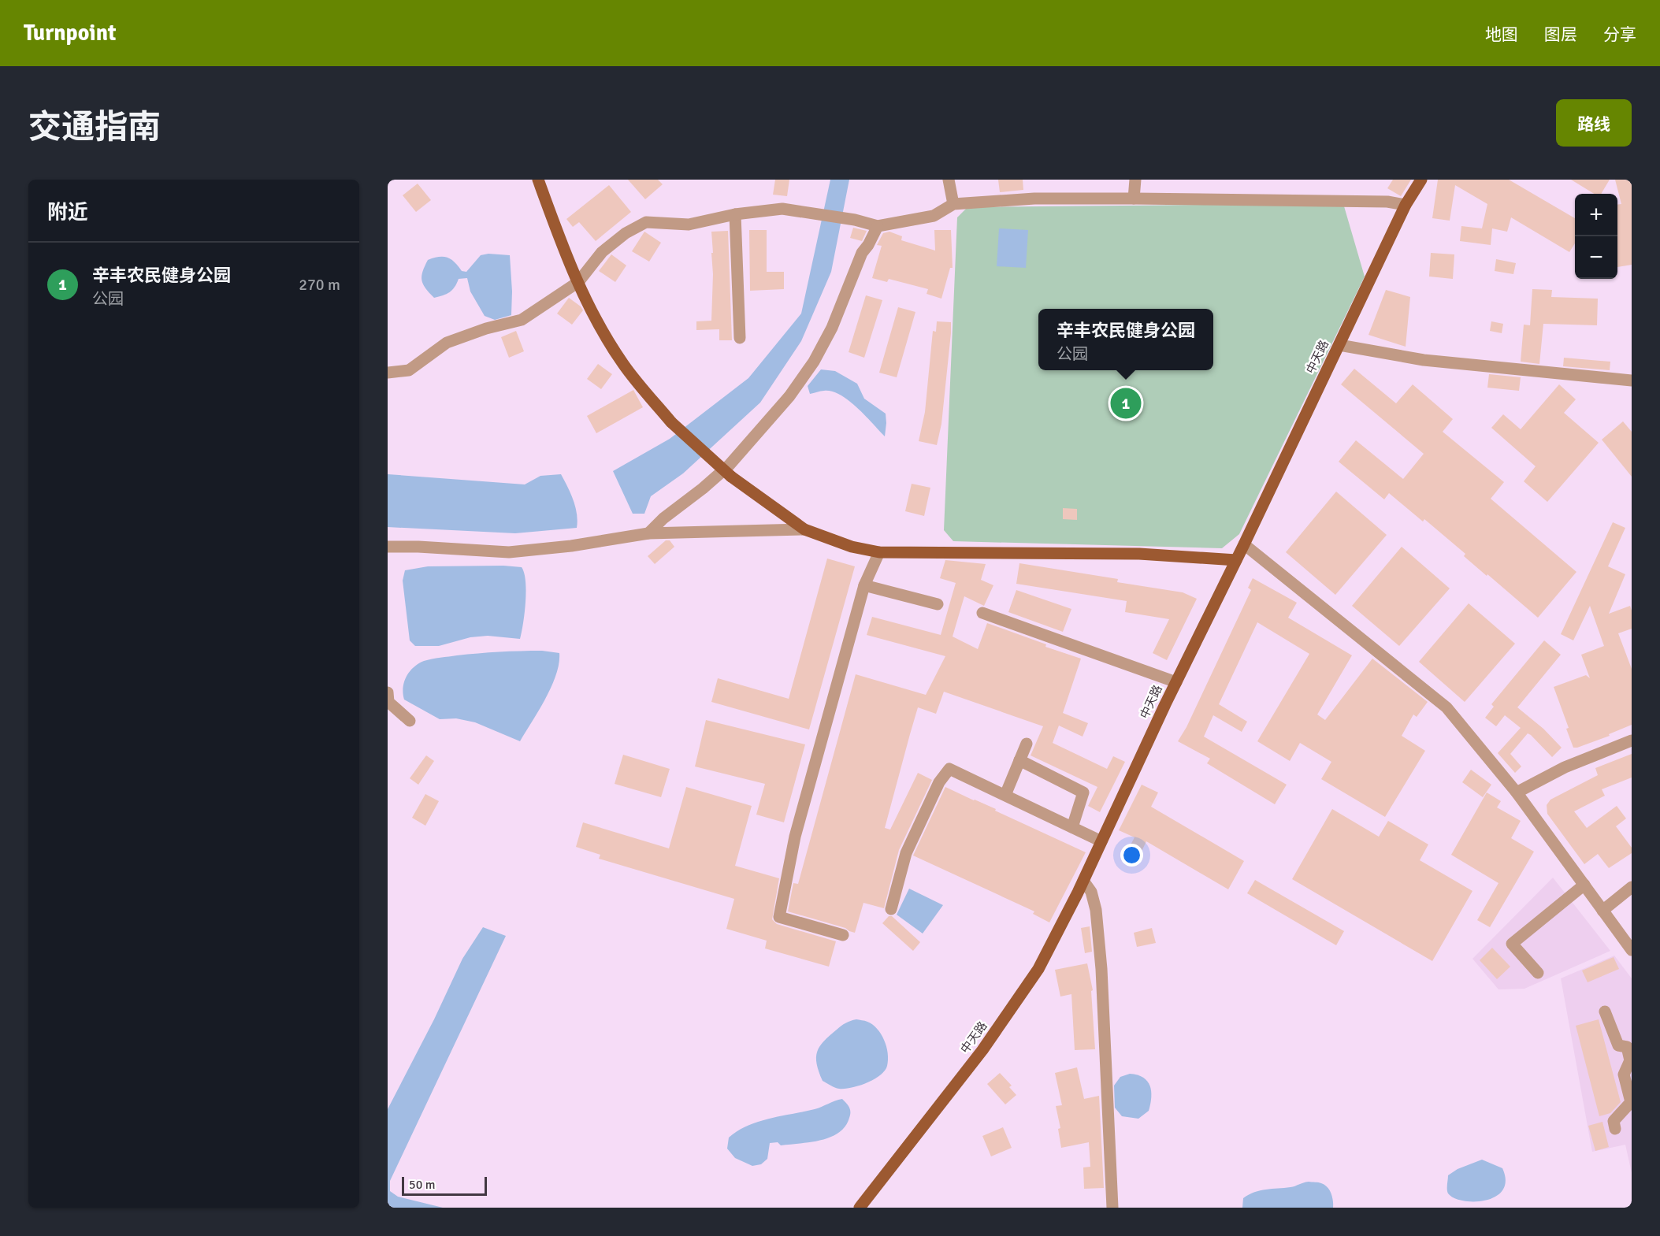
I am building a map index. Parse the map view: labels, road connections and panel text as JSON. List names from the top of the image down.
{
  "streets": {
    "main road": ["中天路"]
  },
  "scale_bar": "50 m",
  "page": {
    "header": "Turnpoint",
    "nav": ["地图", "图层", "分享"],
    "title": "交通指南",
    "buttons": "路线",
    "heading": "附近",
    "map_buttons": ["+", "−"],
    "list": [
      {
        "mark": "1",
        "name": "辛丰农民健身公园",
        "note": "公园",
        "value": "270 m"
      }
    ],
    "popup": ["辛丰农民健身公园", "公园"],
    "pins": "1",
    "scale": "50 m"
  }
}
